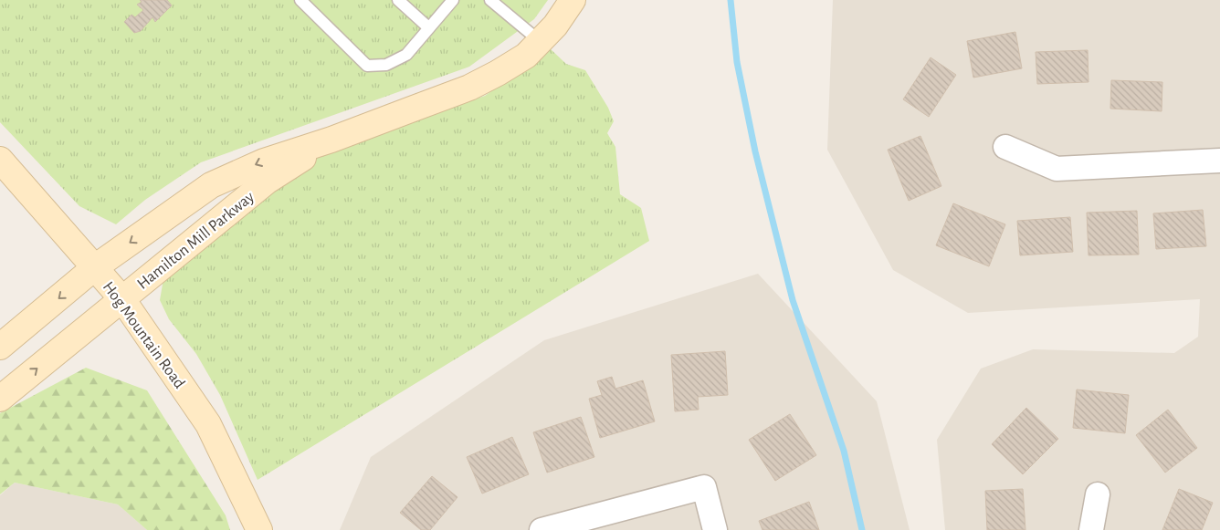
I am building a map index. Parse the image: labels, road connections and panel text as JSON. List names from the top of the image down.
{
  "streets": {
    "street": ["Hamilton Mill Parkway", "Hog Mountain Road"]
  },
  "crossings": [
    ["Hamilton Mill Parkway", "Hog Mountain Road"]
  ]
}
